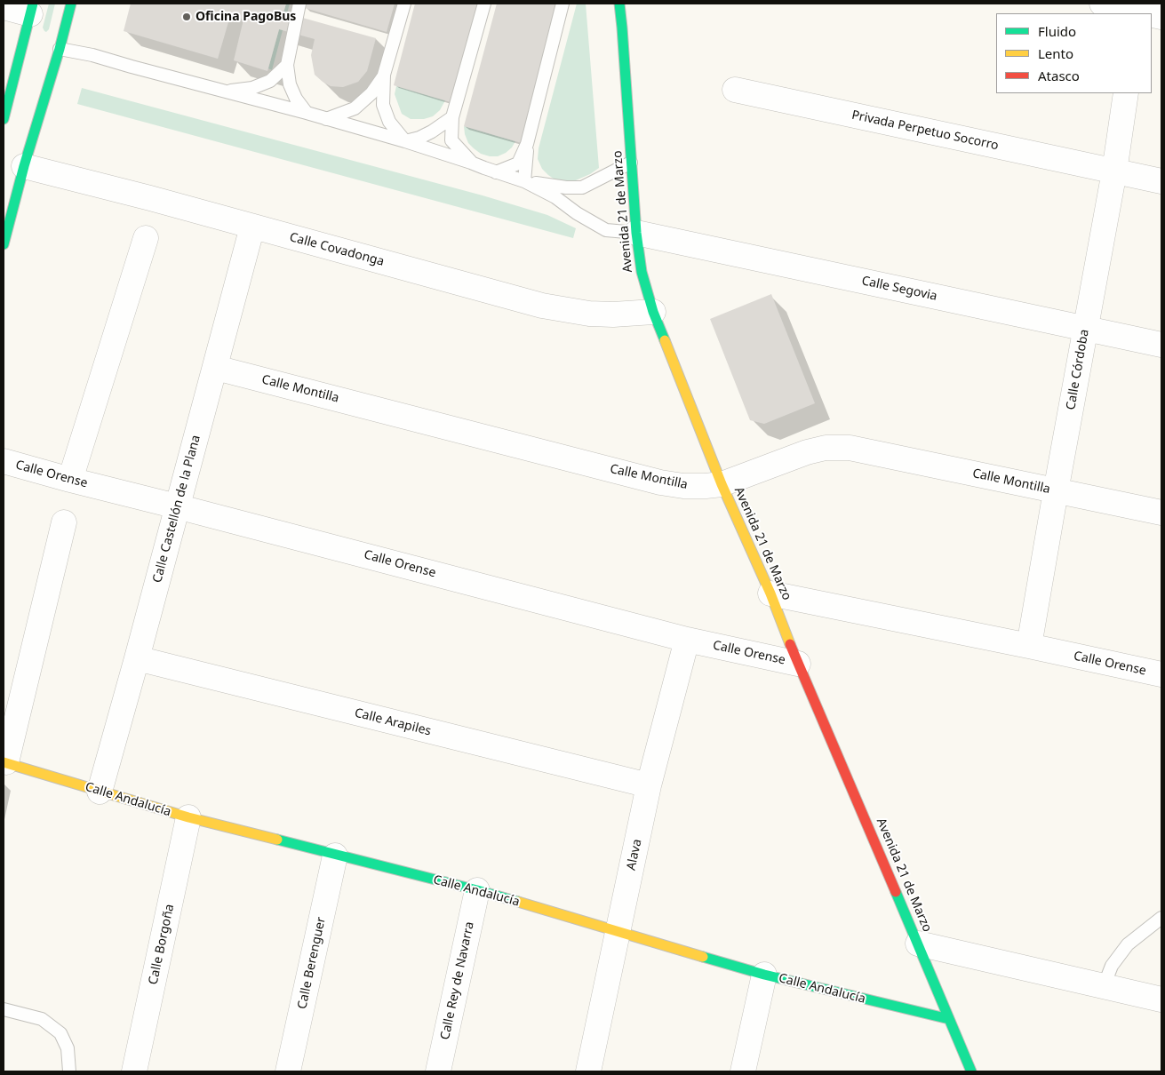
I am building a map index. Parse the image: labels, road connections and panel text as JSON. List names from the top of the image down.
{
  "streets": {
    "street": [
      "Privada Perpetuo Socorro",
      "Avenida 21 de Marzo",
      "Calle Covadonga",
      "Calle Segovia",
      "Calle Córdoba",
      "Calle Montilla",
      "Calle Orense",
      "Calle Castellón de la Plana",
      "Calle Arapiles",
      "Calle Andalucía",
      "Alava",
      "Calle Borgoña",
      "Calle Berenguer",
      "Calle Rey de Navarra"
    ]
  },
  "crossings": [
    ["Privada Perpetuo Socorro", "Calle Córdoba"],
    ["Avenida 21 de Marzo", "Calle Covadonga"],
    ["Avenida 21 de Marzo", "Calle Segovia"],
    ["Avenida 21 de Marzo", "Calle Montilla"],
    ["Avenida 21 de Marzo", "Calle Orense"],
    ["Avenida 21 de Marzo", "Calle Andalucía"],
    ["Calle Covadonga", "Calle Castellón de la Plana"],
    ["Calle Segovia", "Calle Córdoba"],
    ["Calle Córdoba", "Calle Montilla"],
    ["Calle Córdoba", "Calle Orense"],
    ["Calle Montilla", "Calle Castellón de la Plana"],
    ["Calle Orense", "Calle Castellón de la Plana"],
    ["Calle Orense", "Alava"],
    ["Calle Castellón de la Plana", "Calle Arapiles"],
    ["Calle Castellón de la Plana", "Calle Andalucía"],
    ["Calle Arapiles", "Alava"],
    ["Calle Andalucía", "Alava"],
    ["Calle Andalucía", "Calle Borgoña"],
    ["Calle Andalucía", "Calle Berenguer"],
    ["Calle Andalucía", "Calle Rey de Navarra"]
  ],
  "places": ["Oficina PagoBus"],
  "legend": ["Fluido", "Lento", "Atasco"]
}
